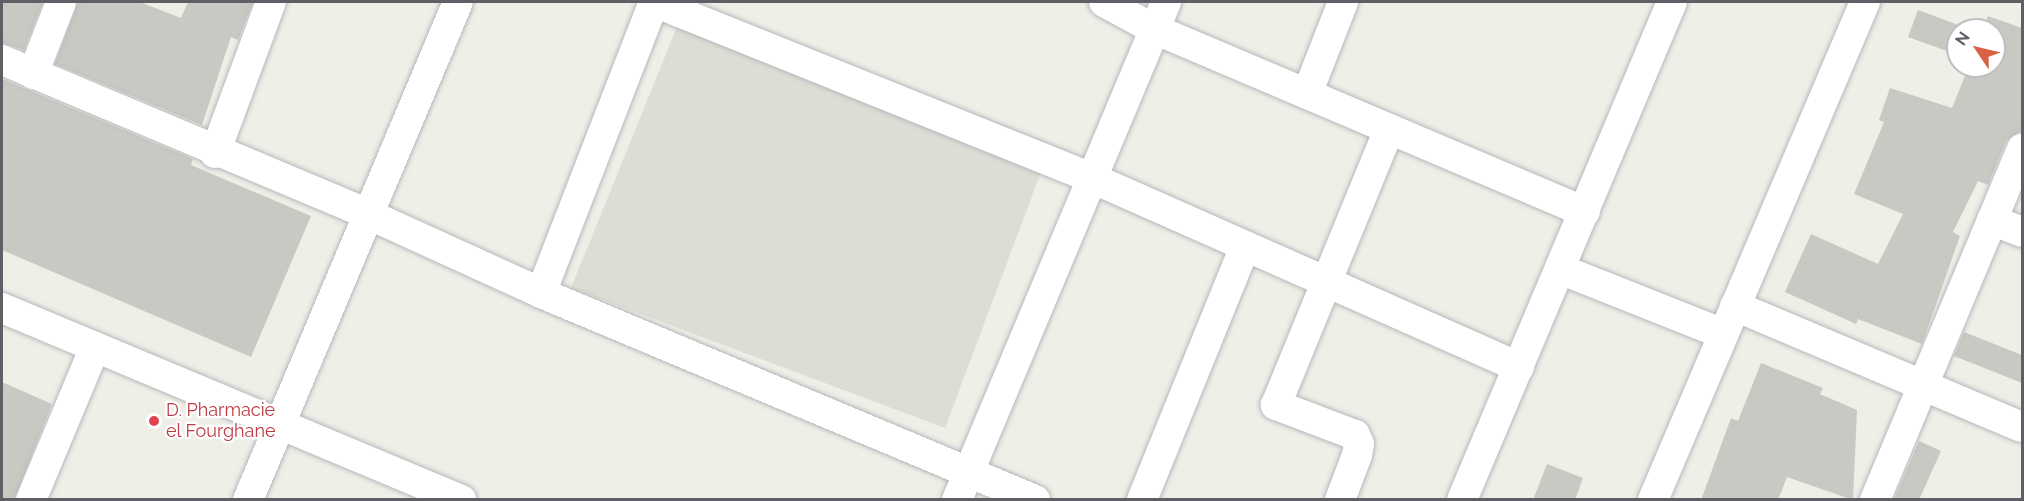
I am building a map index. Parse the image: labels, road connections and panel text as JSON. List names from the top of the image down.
{
  "places": ["D. Pharmacie el Fourghane"],
  "north": "top left"
}
